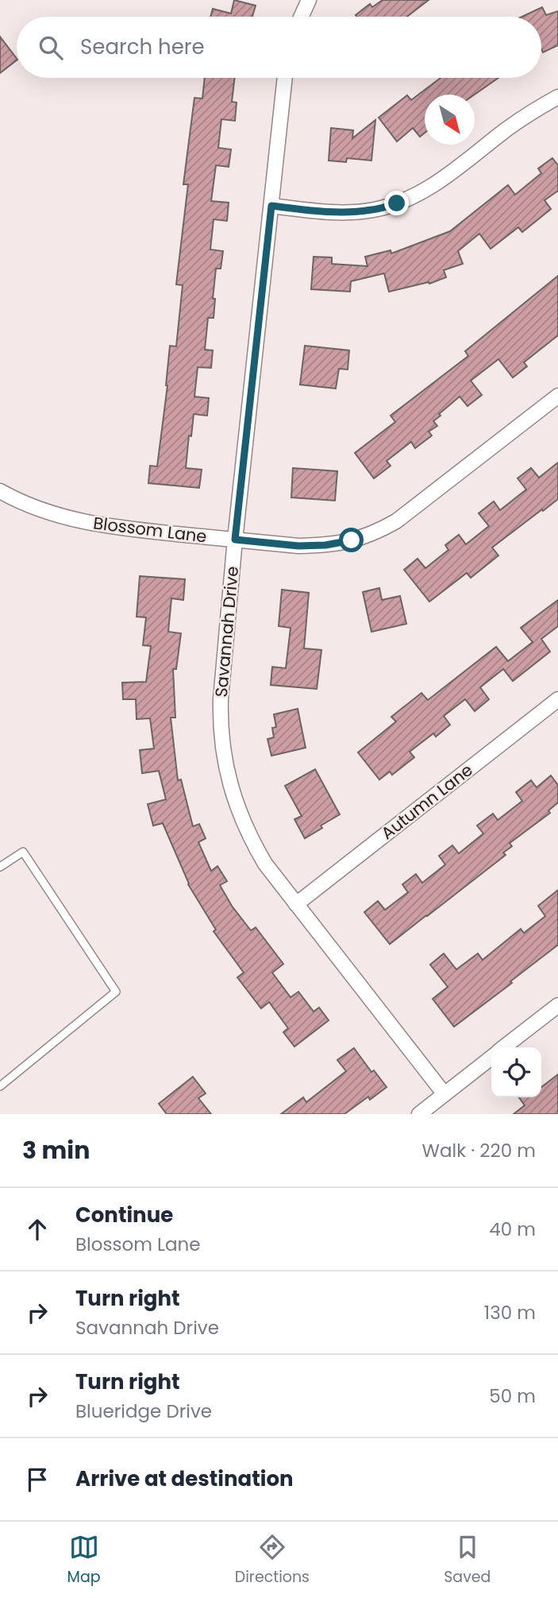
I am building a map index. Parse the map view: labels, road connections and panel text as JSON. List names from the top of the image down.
{
  "streets": {
    "street": ["Blossom Lane", "Savannah Drive", "Autumn Lane"]
  },
  "crossings": [
    ["Blossom Lane", "Savannah Drive"],
    ["Savannah Drive", "Autumn Lane"]
  ],
  "north": "bottom right",
  "page": {
    "search": "Search here",
    "heading": ["3 min", "Walk · 220 m"],
    "list": [
      ["Continue", "Blossom Lane", "40 m"],
      ["Turn right", "Savannah Drive", "130 m"],
      ["Turn right", "Blueridge Drive", "50 m"],
      "Arrive at destination"
    ],
    "nav": ["Map", "Directions", "Saved"]
  }
}
